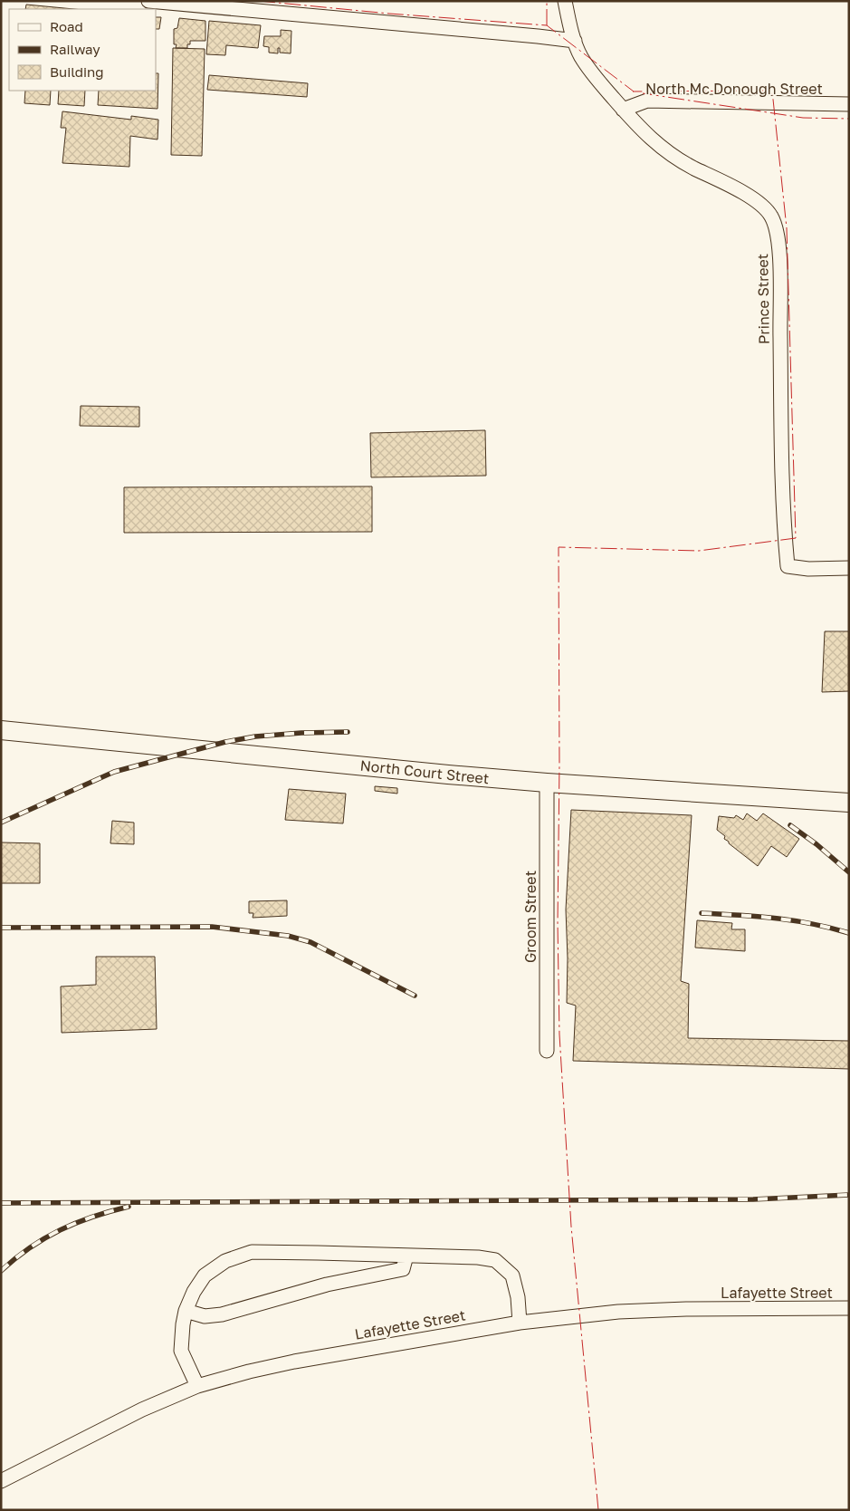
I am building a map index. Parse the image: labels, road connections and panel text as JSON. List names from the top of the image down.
{
  "streets": {
    "main road": ["North Court Street"],
    "street": [
      "North Mc Donough Street",
      "Prince Street",
      "Groom Street",
      "Lafayette Street"
    ]
  },
  "crossings": [
    ["North Mc Donough Street", "Prince Street"],
    ["North Court Street", "Groom Street"]
  ],
  "legend": ["Road", "Railway", "Building"]
}
